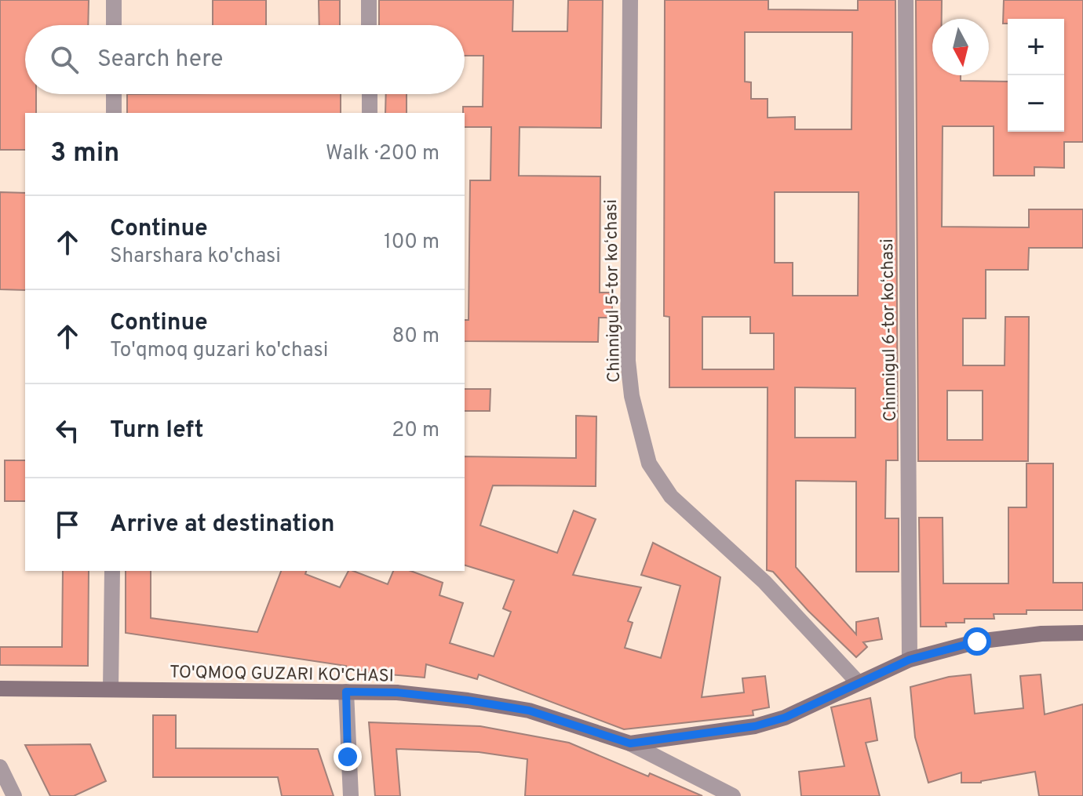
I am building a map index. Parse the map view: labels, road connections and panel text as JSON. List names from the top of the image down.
{
  "streets": {
    "street": ["Chinnigul 5-tor koʻchasi", "Chinnigul 6-tor koʻchasi", "TO'QMOQ GUZARI KO'CHASI"]
  },
  "north": "bottom",
  "page": {
    "map_buttons": ["+", "−"],
    "search": "Search here",
    "heading": ["3 min", "Walk · 200 m"],
    "list": [
      ["Continue", "Sharshara ko'chasi", "100 m"],
      ["Continue", "To'qmoq guzari ko'chasi", "80 m"],
      ["Turn left", "20 m"],
      "Arrive at destination"
    ]
  }
}
